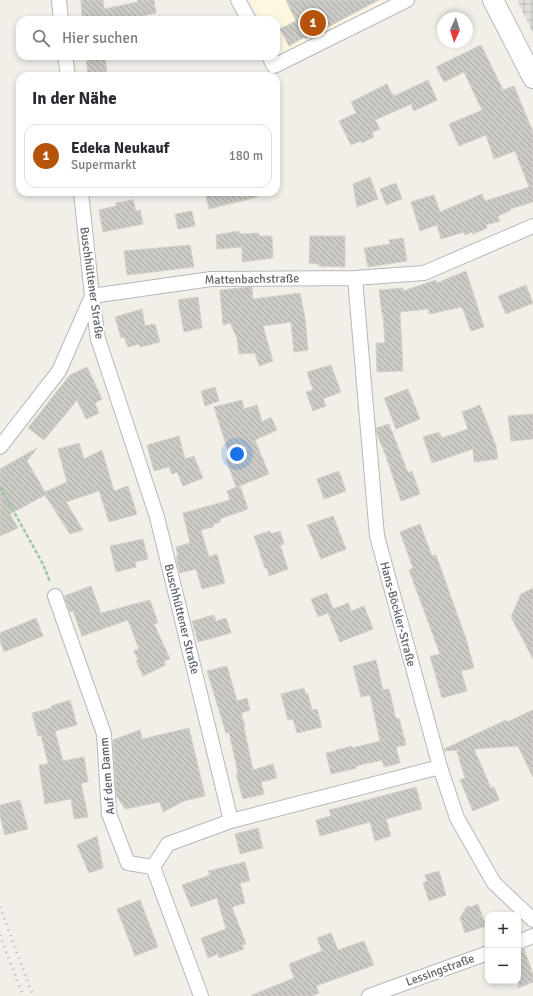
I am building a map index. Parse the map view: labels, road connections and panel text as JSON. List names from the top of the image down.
{
  "streets": {
    "street": [
      "Mattenbachstraße",
      "Buschhüttener Straße",
      "Hans-Böckler-Straße",
      "Auf dem Damm",
      "Lessingstraße"
    ]
  },
  "crossings": [
    ["Mattenbachstraße", "Buschhüttener Straße"],
    ["Mattenbachstraße", "Hans-Böckler-Straße"]
  ],
  "north": "bottom",
  "page": {
    "pins": "1",
    "search": "Hier suchen",
    "heading": "In der Nähe",
    "list": [
      {
        "mark": "1",
        "name": "Edeka Neukauf",
        "note": "Supermarkt",
        "value": "180 m"
      }
    ],
    "map_buttons": ["+", "−"]
  }
}
